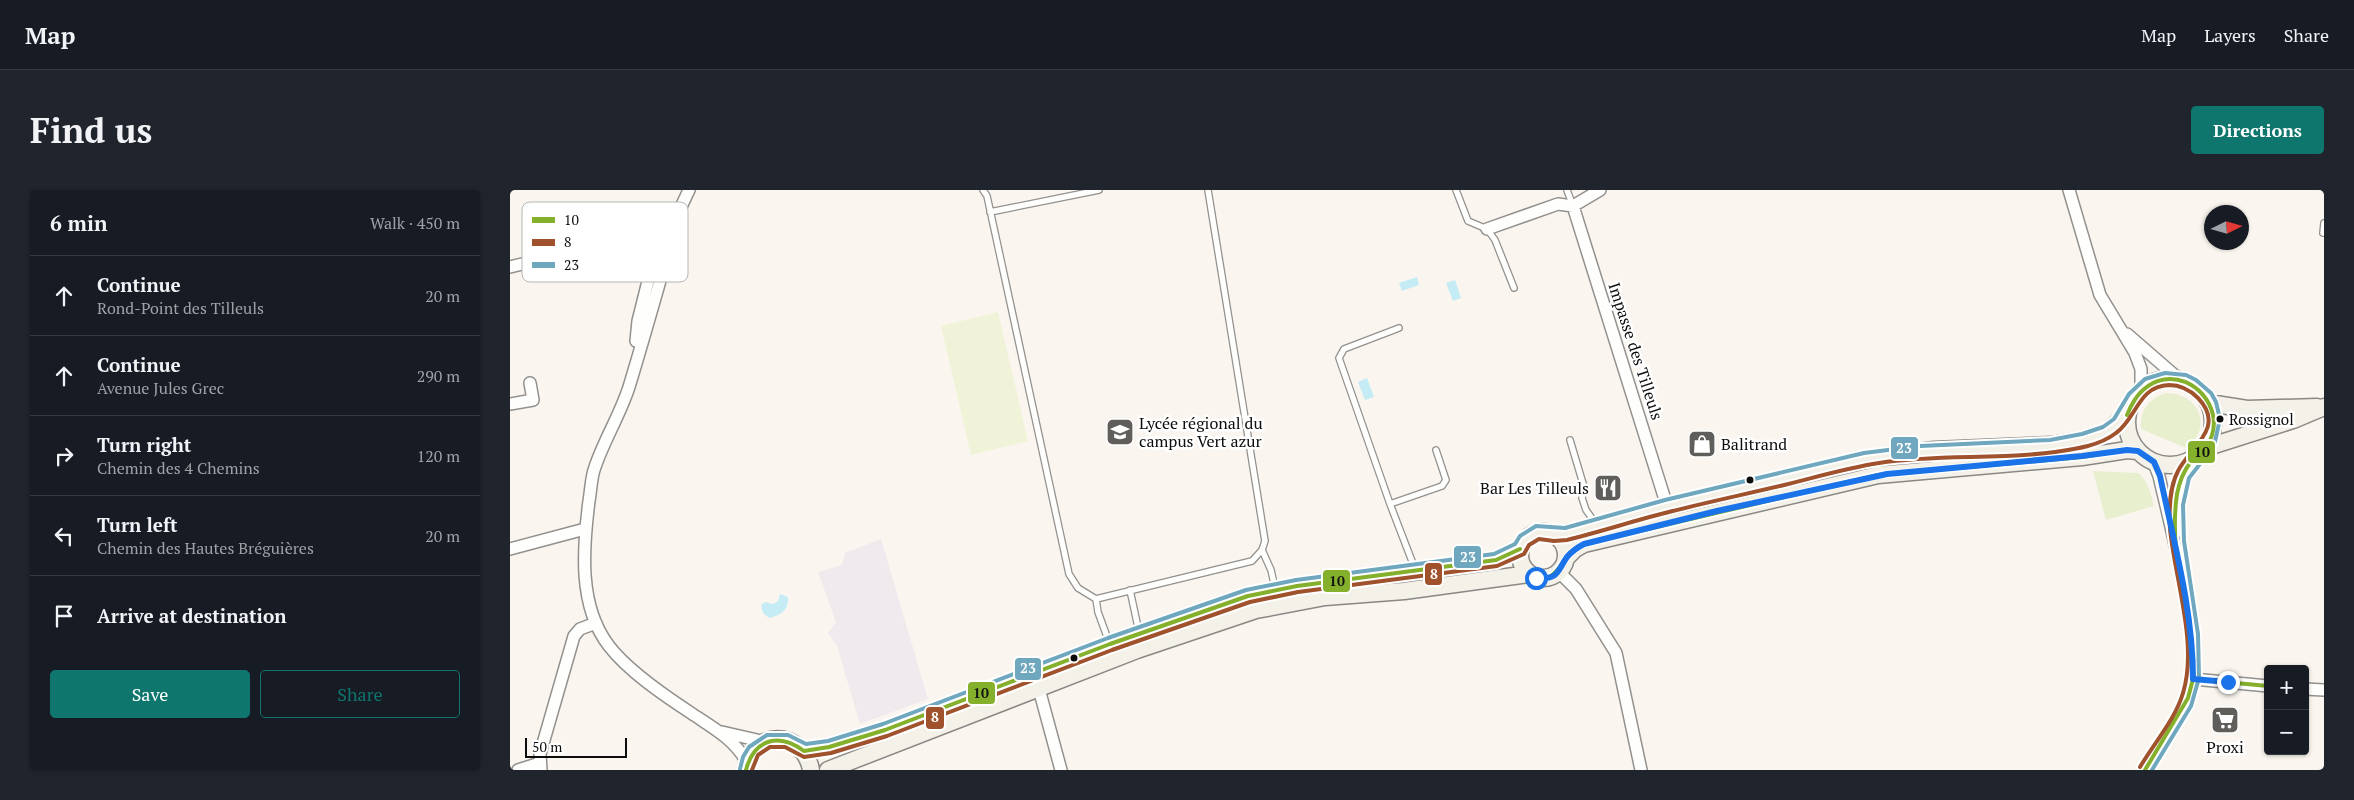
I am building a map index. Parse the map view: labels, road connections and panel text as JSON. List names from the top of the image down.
{
  "streets": {
    "street": ["Impasse des Tilleuls"]
  },
  "places": {
    "other": ["Rossignol"],
    "school or university": ["Lycée régional du campus Vert azur"],
    "shop": ["Balitrand"],
    "restaurant": ["Bar Les Tilleuls"],
    "supermarket": ["Proxi"]
  },
  "lines": ["transit line 23", "transit line 10", "transit line 8"],
  "legend": ["10", "8", "23"],
  "scale_bar": "50 m",
  "north": "right",
  "page": {
    "header": "Map",
    "nav": ["Map", "Layers", "Share"],
    "buttons": [
      "Directions",
      ["Save", "Share"]
    ],
    "title": "Find us",
    "heading": ["6 min", "Walk · 450 m"],
    "list": [
      ["Continue", "Rond-Point des Tilleuls", "20 m"],
      ["Continue", "Avenue Jules Grec", "290 m"],
      ["Turn right", "Chemin des 4 Chemins", "120 m"],
      ["Turn left", "Chemin des Hautes Bréguières", "20 m"],
      "Arrive at destination"
    ],
    "map_buttons": ["+", "−"],
    "scale": "50 m"
  }
}
